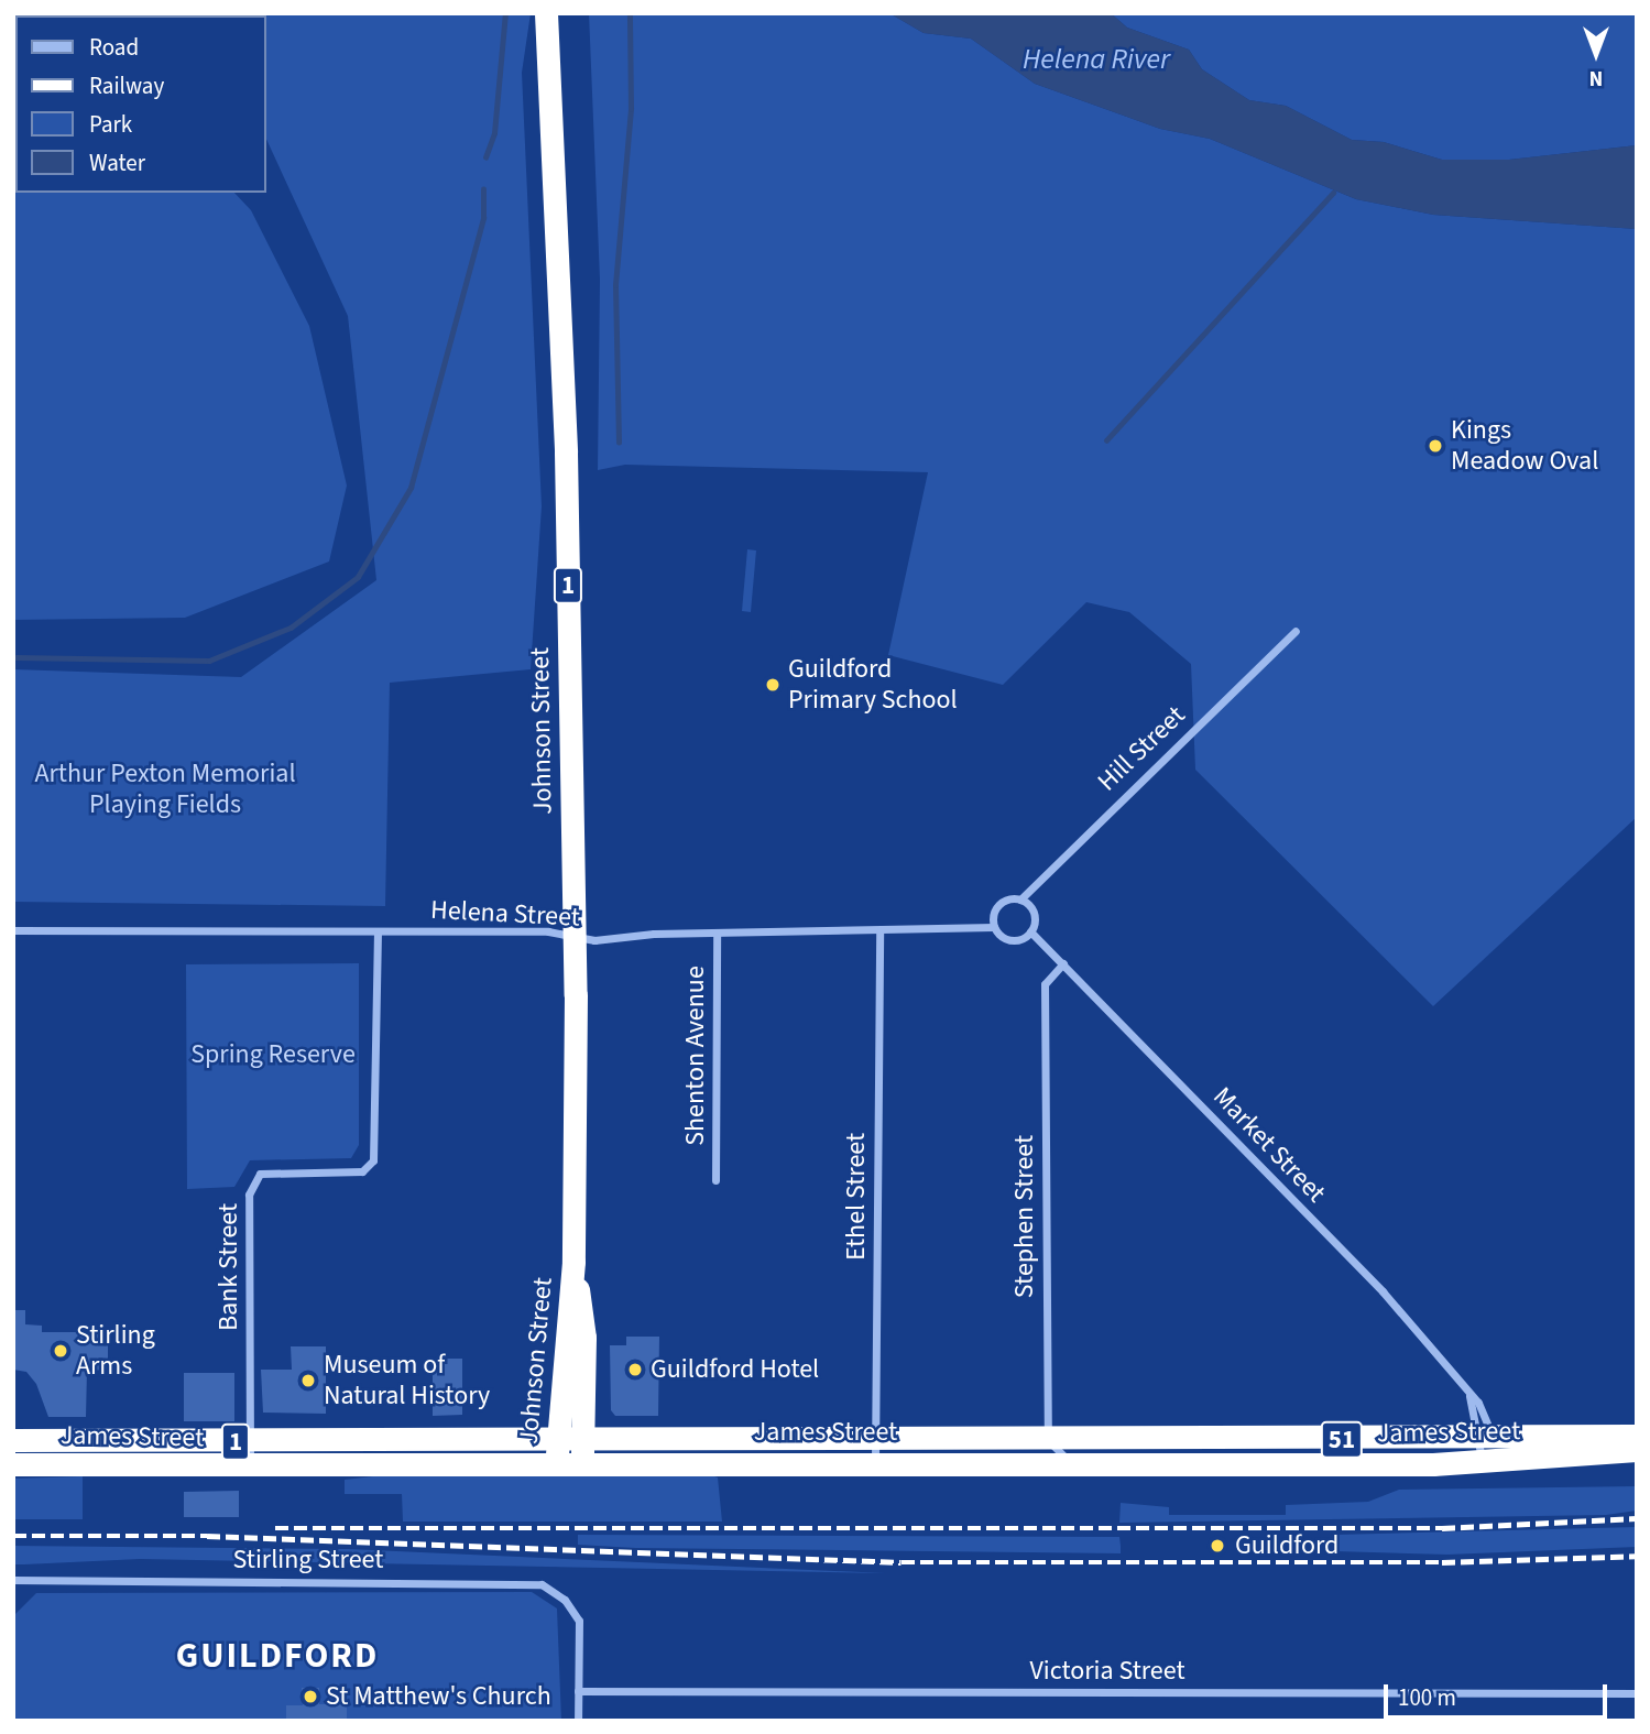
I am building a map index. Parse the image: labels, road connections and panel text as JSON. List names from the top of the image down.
{
  "streets": {
    "highway": [
      "1",
      "Johnson Street",
      "James Street",
      "51"
    ],
    "street": [
      "Hill Street",
      "Helena Street",
      "Shenton Avenue",
      "Market Street",
      "Ethel Street",
      "Stephen Street",
      "Bank Street",
      "Stirling Street",
      "Victoria Street"
    ]
  },
  "crossings": [
    ["Johnson Street", "Helena Street"],
    ["Johnson Street", "James Street"],
    ["Hill Street", "Helena Street"],
    ["Hill Street", "Market Street"],
    ["Helena Street", "Shenton Avenue"],
    ["Helena Street", "Market Street"],
    ["Helena Street", "Ethel Street"],
    ["Helena Street", "Bank Street"],
    ["Market Street", "Stephen Street"],
    ["Market Street", "James Street"],
    ["Ethel Street", "James Street"],
    ["Stephen Street", "James Street"],
    ["Bank Street", "James Street"],
    ["Stirling Street", "Victoria Street"]
  ],
  "districts": ["GUILDFORD"],
  "water": ["Helena River"],
  "parks": ["Arthur Pexton Memorial Playing Fields", "Spring Reserve"],
  "places": [
    "Kings Meadow Oval",
    "Guildford Primary School",
    "Stirling Arms",
    "Guildford Hotel",
    "Museum of Natural History",
    "Guildford",
    "St Matthew's Church"
  ],
  "legend": [
    "Road",
    "Railway",
    "Park",
    "Water"
  ],
  "scale_bar": "100 m",
  "north": "bottom"
}
